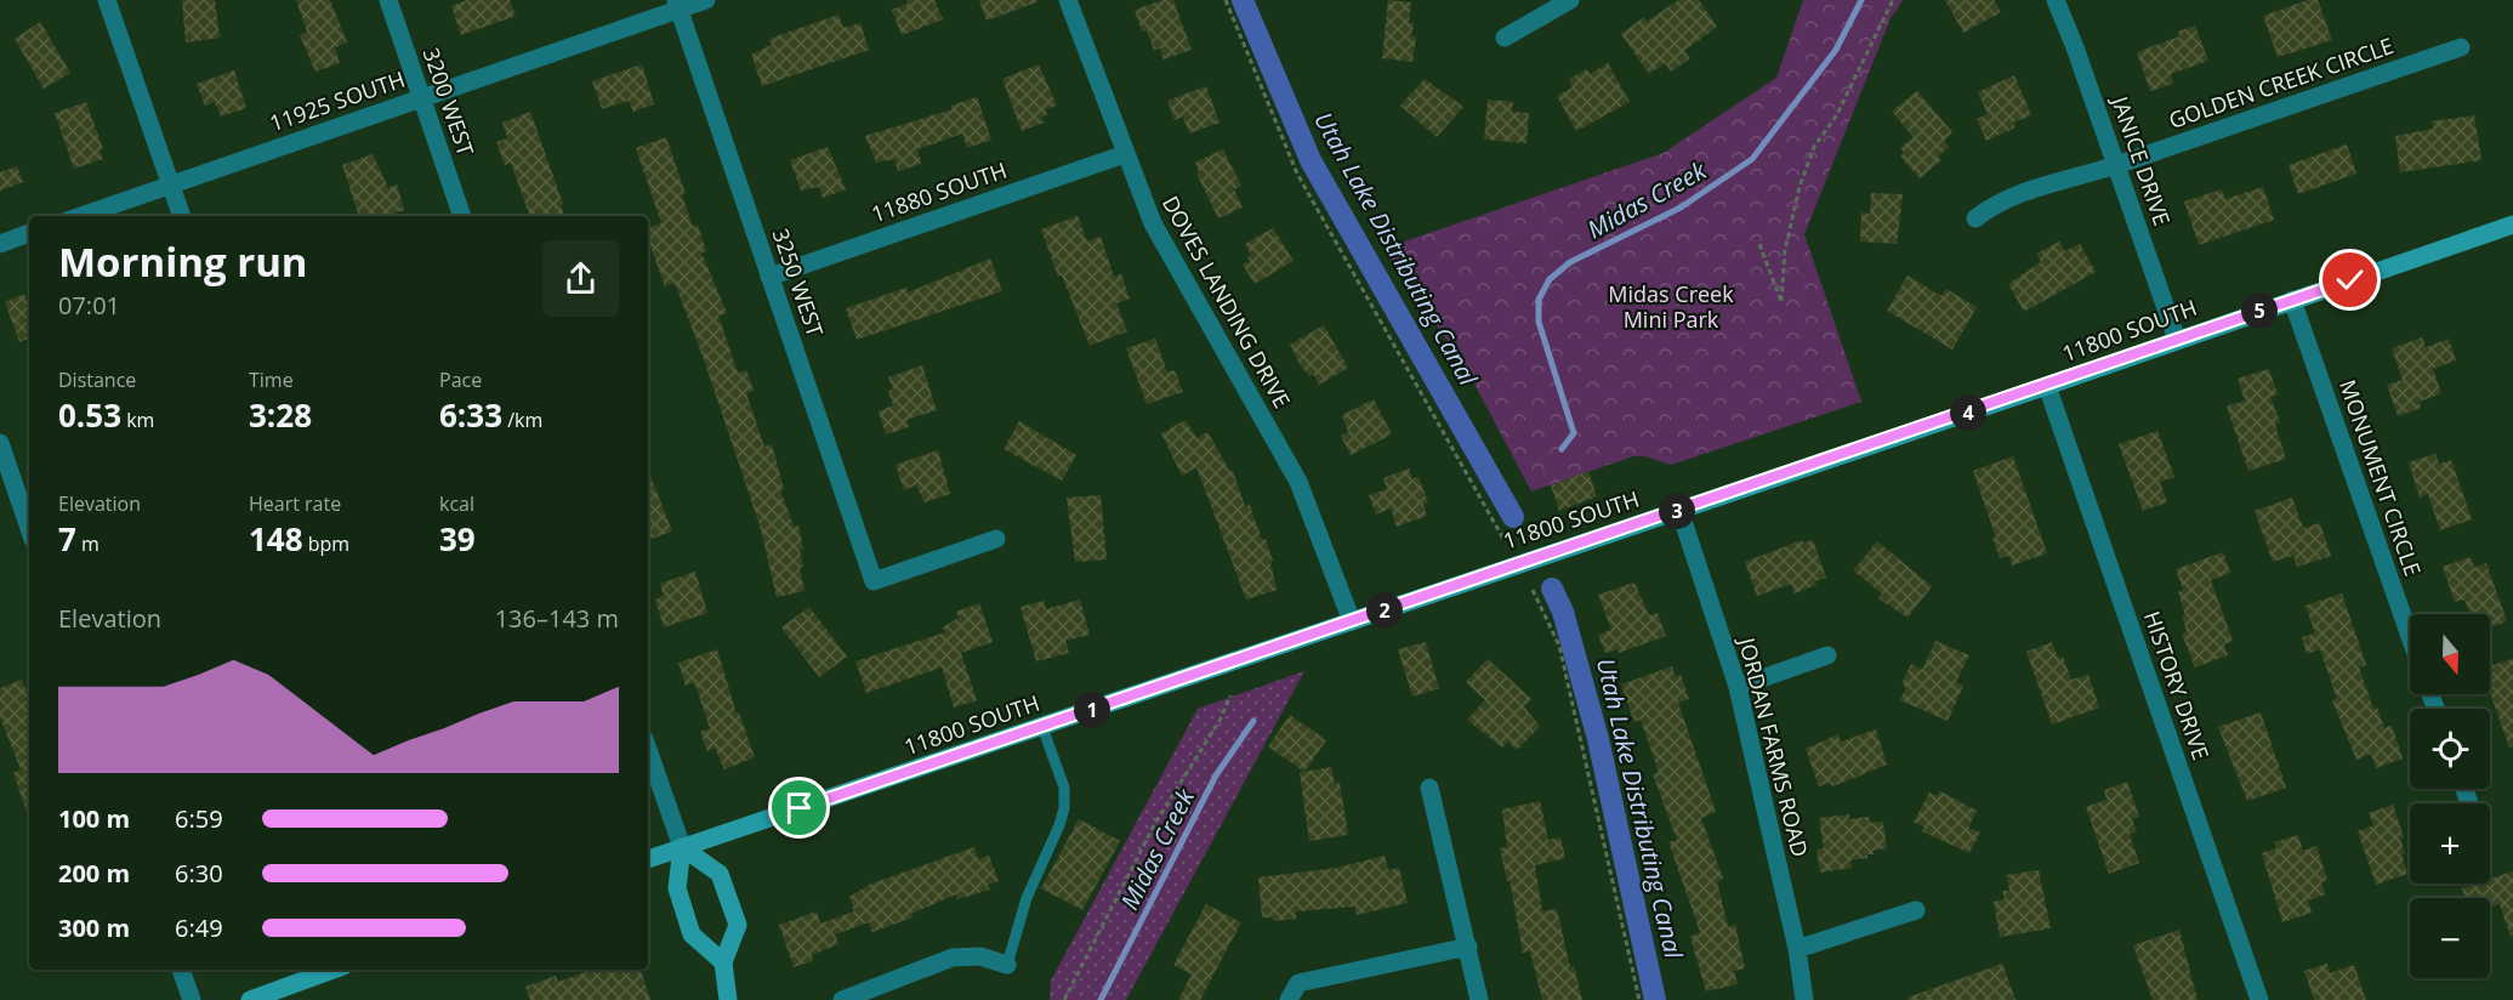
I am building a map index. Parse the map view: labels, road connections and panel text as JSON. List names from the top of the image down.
{
  "streets": {
    "main road": ["11800 SOUTH"],
    "street": [
      "GOLDEN CREEK CIRCLE",
      "11925 SOUTH",
      "3200 WEST",
      "JANICE DRIVE",
      "11880 SOUTH",
      "3250 WEST",
      "DOVES LANDING DRIVE",
      "MONUMENT CIRCLE",
      "HISTORY DRIVE",
      "JORDAN FARMS ROAD"
    ]
  },
  "crossings": [
    ["GOLDEN CREEK CIRCLE", "JANICE DRIVE"],
    ["11925 SOUTH", "3200 WEST"],
    ["11925 SOUTH", "3250 WEST"],
    ["JANICE DRIVE", "11800 SOUTH"],
    ["11880 SOUTH", "3250 WEST"],
    ["11880 SOUTH", "DOVES LANDING DRIVE"],
    ["DOVES LANDING DRIVE", "11800 SOUTH"],
    ["11800 SOUTH", "MONUMENT CIRCLE"],
    ["11800 SOUTH", "HISTORY DRIVE"],
    ["11800 SOUTH", "JORDAN FARMS ROAD"]
  ],
  "water": ["Midas Creek", "Utah Lake Distributing Canal"],
  "parks": ["Midas Creek Mini Park"],
  "north": "bottom",
  "page": {
    "heading": ["Morning run", "07:01"],
    "pins": [
      "5",
      "4",
      "3",
      "2",
      "1"
    ],
    "stats": [
      ["Distance", "0.53 km"],
      ["Time", "3:28"],
      ["Pace", "6:33 /km"],
      ["Elevation", "7 m"],
      ["Heart rate", "148 bpm"],
      ["kcal", "39"]
    ],
    "chart": ["Elevation", "136–143 m"],
    "map_buttons": ["+", "−"],
    "list": [
      {
        "name": "100 m",
        "note": "6:59"
      },
      {
        "name": "200 m",
        "note": "6:30"
      },
      {
        "name": "300 m",
        "note": "6:49"
      }
    ]
  }
}
